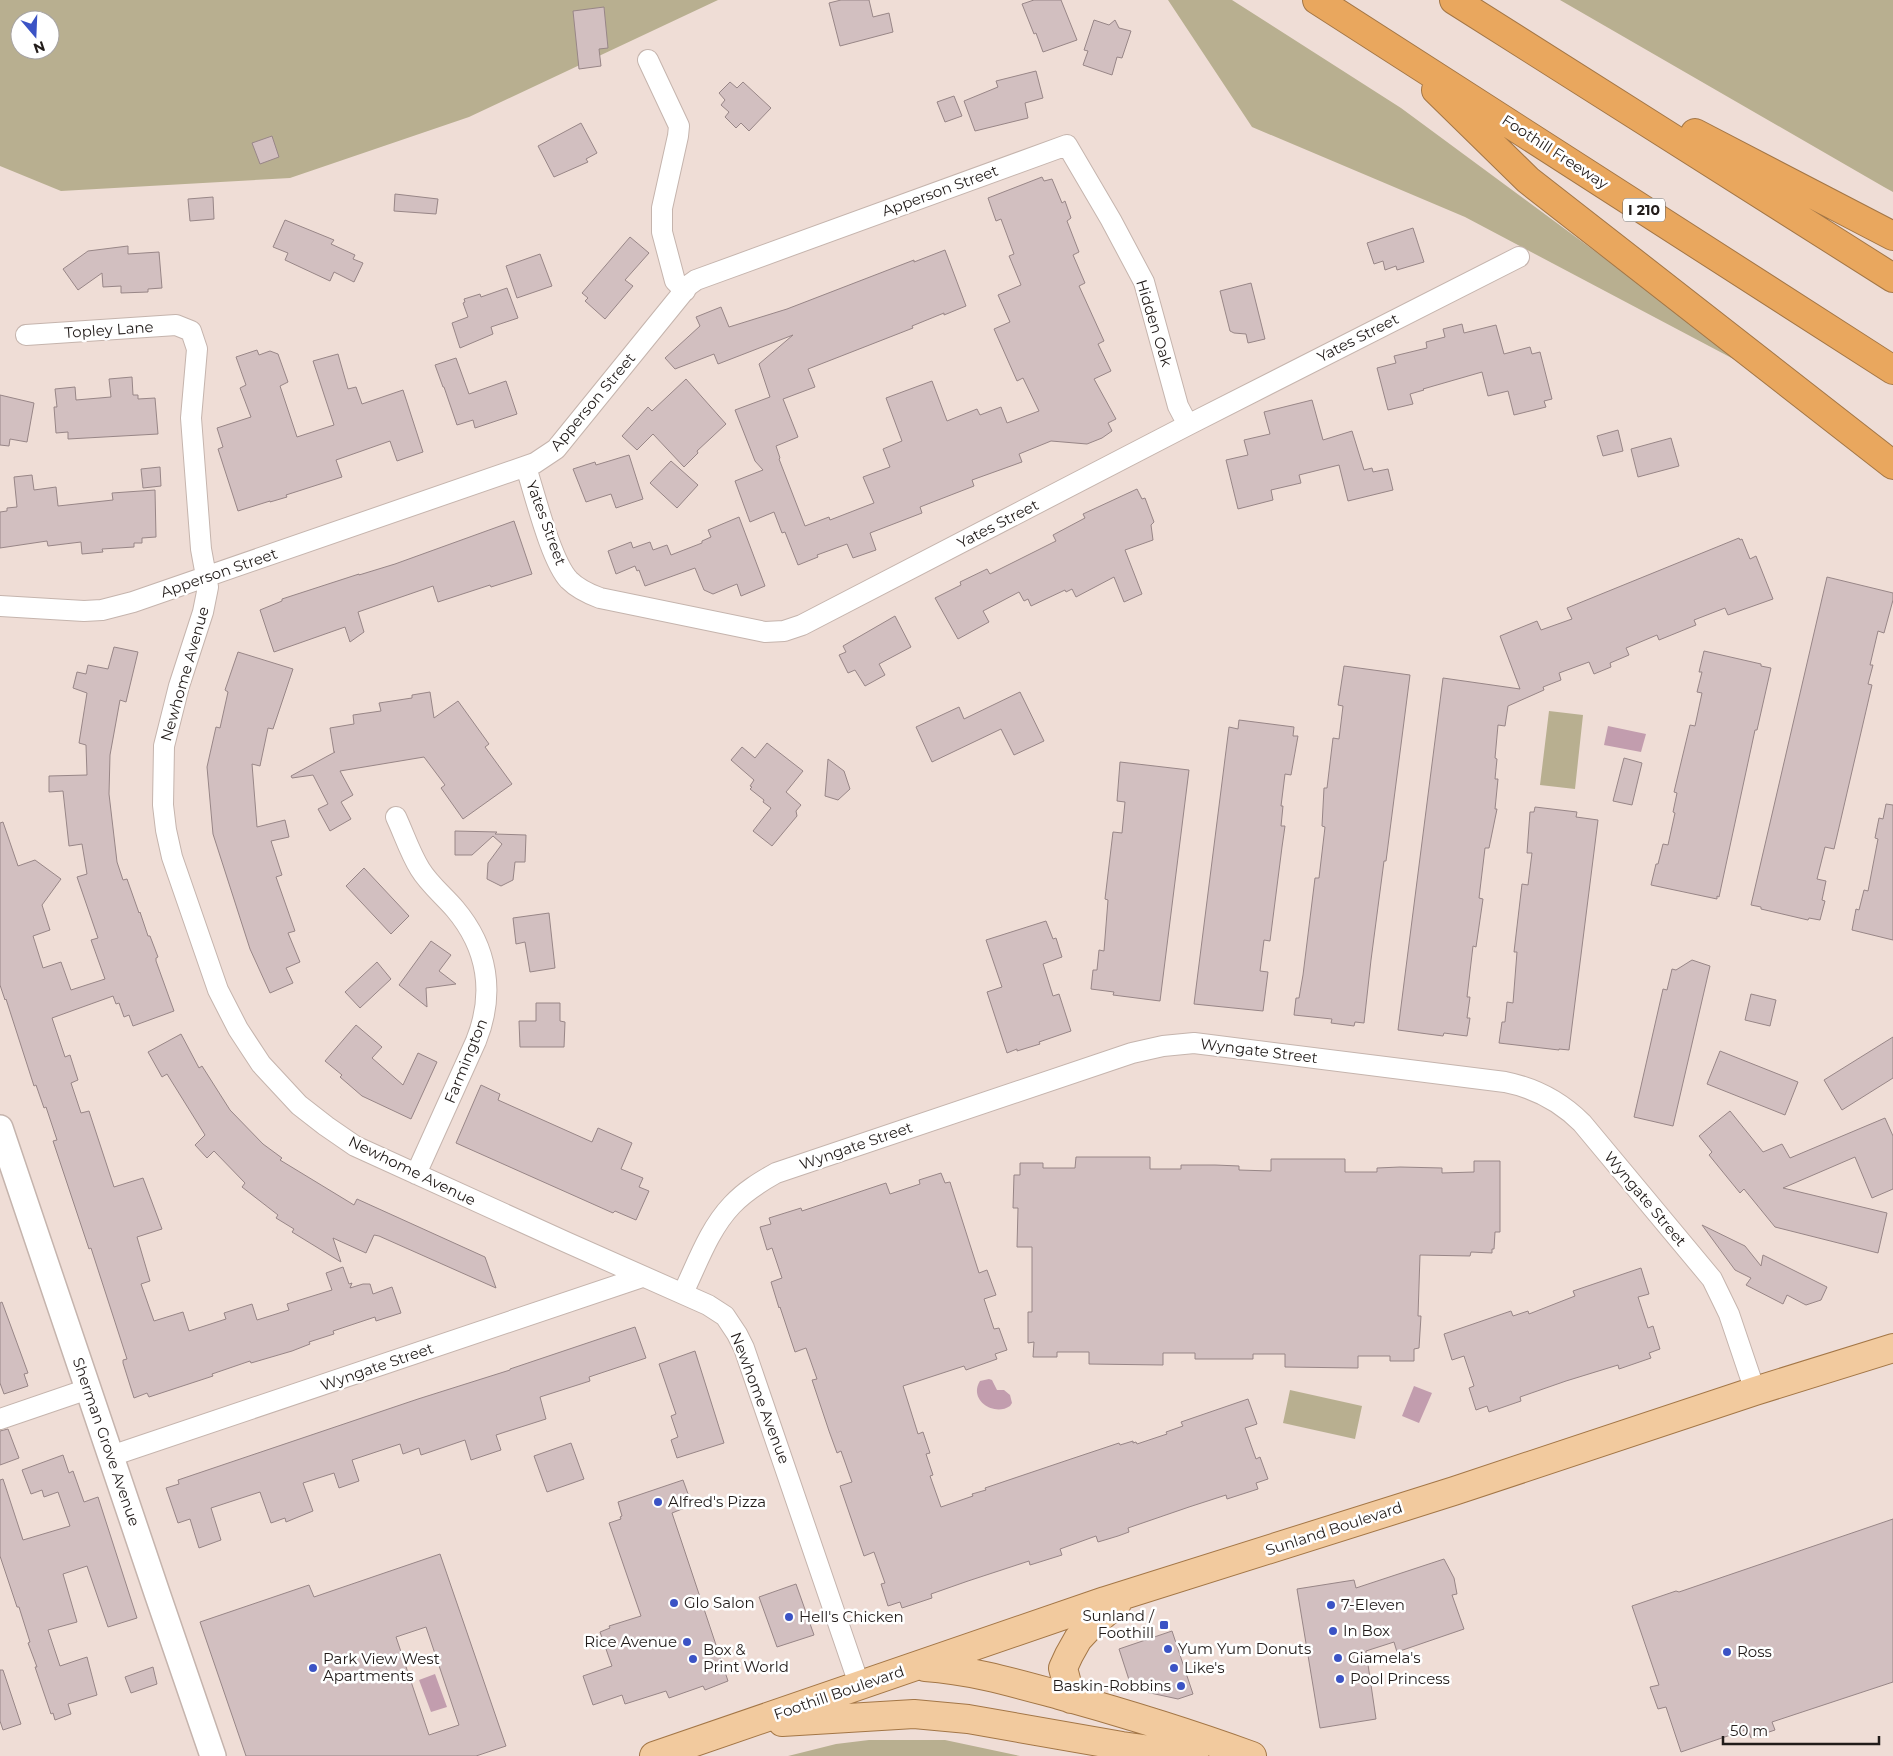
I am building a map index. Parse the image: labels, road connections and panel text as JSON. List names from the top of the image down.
{
  "streets": {
    "highway": ["Foothill Freeway", "I 210"],
    "main road": ["Sunland Boulevard", "Foothill Boulevard"],
    "street": [
      "Apperson Street",
      "Hidden Oak",
      "Topley Lane",
      "Yates Street",
      "Newhome Avenue",
      "Wyngate Street",
      "Farmington",
      "Sherman Grove Avenue"
    ]
  },
  "crossings": [
    ["Apperson Street", "Hidden Oak"],
    ["Apperson Street", "Yates Street"],
    ["Apperson Street", "Newhome Avenue"],
    ["Hidden Oak", "Yates Street"],
    ["Topley Lane", "Newhome Avenue"],
    ["Newhome Avenue", "Wyngate Street"],
    ["Newhome Avenue", "Farmington"],
    ["Newhome Avenue", "Foothill Boulevard"],
    ["Wyngate Street", "Sherman Grove Avenue"],
    ["Wyngate Street", "Sunland Boulevard"],
    ["Sunland Boulevard", "Foothill Boulevard"]
  ],
  "places": {
    "other": [
      "Alfred's Pizza",
      "Glo Salon",
      "7-Eleven",
      "Hell's Chicken",
      "In Box",
      "Rice Avenue",
      "Yum Yum Donuts",
      "Ross",
      "Giamela's",
      "Box & Print World",
      "Park View West Apartments",
      "Like's",
      "Pool Princess",
      "Baskin-Robbins"
    ],
    "transit": ["Sunland / Foothill"]
  },
  "scale_bar": "50 m",
  "north": "bottom"
}
